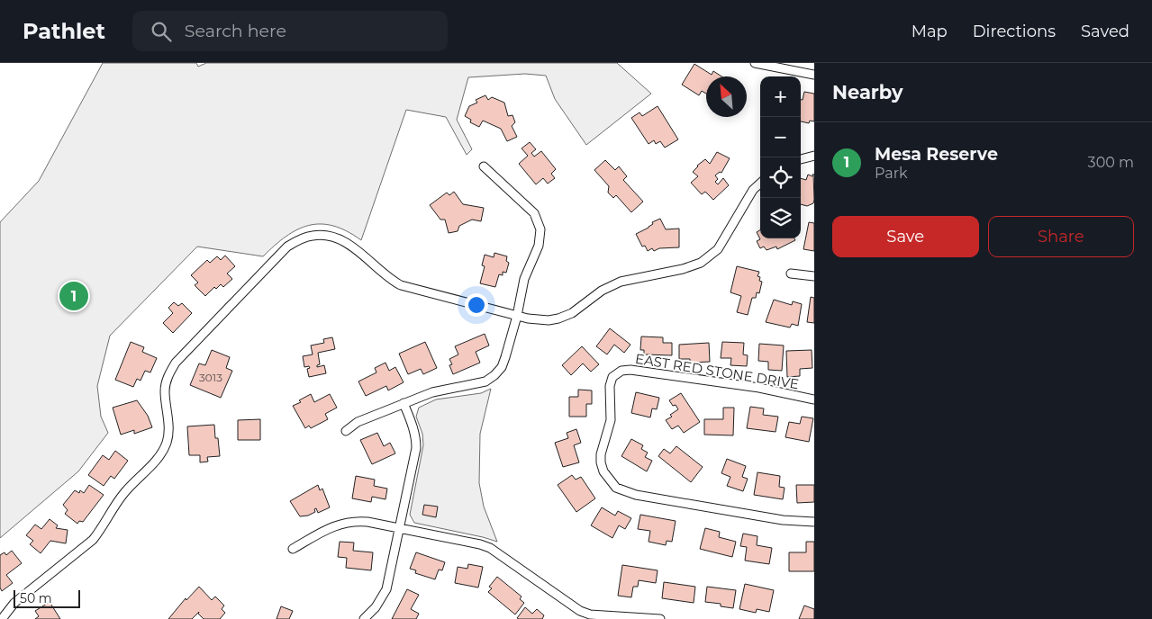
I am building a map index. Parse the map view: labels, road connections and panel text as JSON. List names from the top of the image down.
{
  "streets": {
    "street": ["EAST RED STONE DRIVE"]
  },
  "house_numbers": ["3013"],
  "scale_bar": "50 m",
  "north": "top left",
  "page": {
    "header": "Pathlet",
    "search": "Search here",
    "nav": ["Map", "Directions", "Saved"],
    "heading": "Nearby",
    "map_buttons": ["+", "−"],
    "list": [
      {
        "mark": "1",
        "name": "Mesa Reserve",
        "note": "Park",
        "value": "300 m"
      }
    ],
    "buttons": ["Save", "Share"],
    "pins": "1",
    "scale": "50 m"
  }
}
